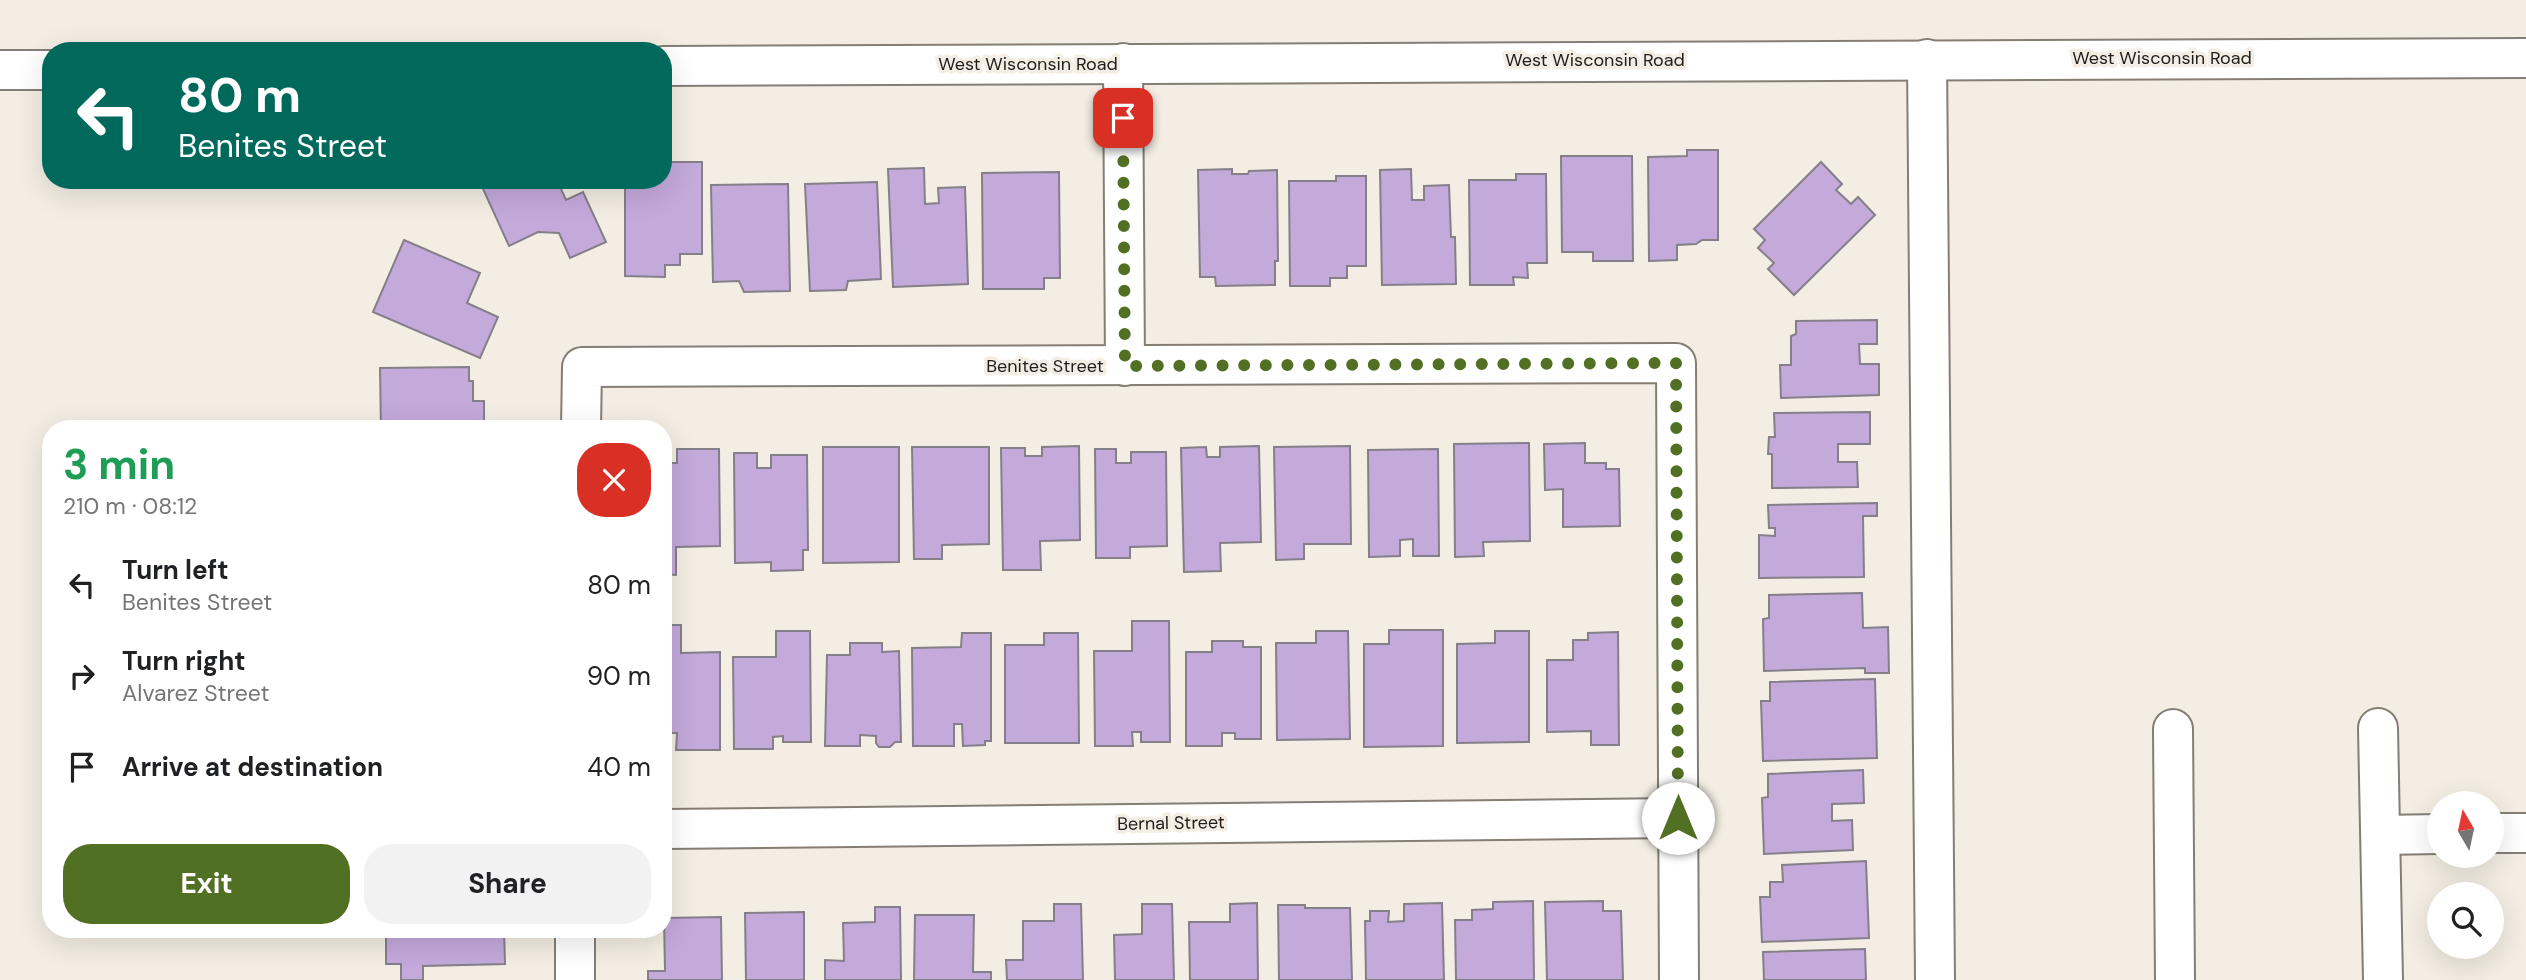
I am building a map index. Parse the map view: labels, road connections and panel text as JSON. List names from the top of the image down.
{
  "streets": {
    "street": ["West Wisconsin Road", "Benites Street", "Bernal Street"]
  },
  "crossings": [
    ["Benites Street", "Bernal Street"]
  ],
  "north": "top",
  "page": {
    "turn": ["80 m", "Benites Street"],
    "heading": ["3 min", "210 m · 08:12"],
    "list": [
      {
        "name": "Turn left",
        "note": "Benites Street",
        "value": "80 m"
      },
      {
        "name": "Turn right",
        "note": "Alvarez Street",
        "value": "90 m"
      },
      {
        "name": "Arrive at destination",
        "value": "40 m"
      }
    ],
    "buttons": ["Exit", "Share"]
  }
}
